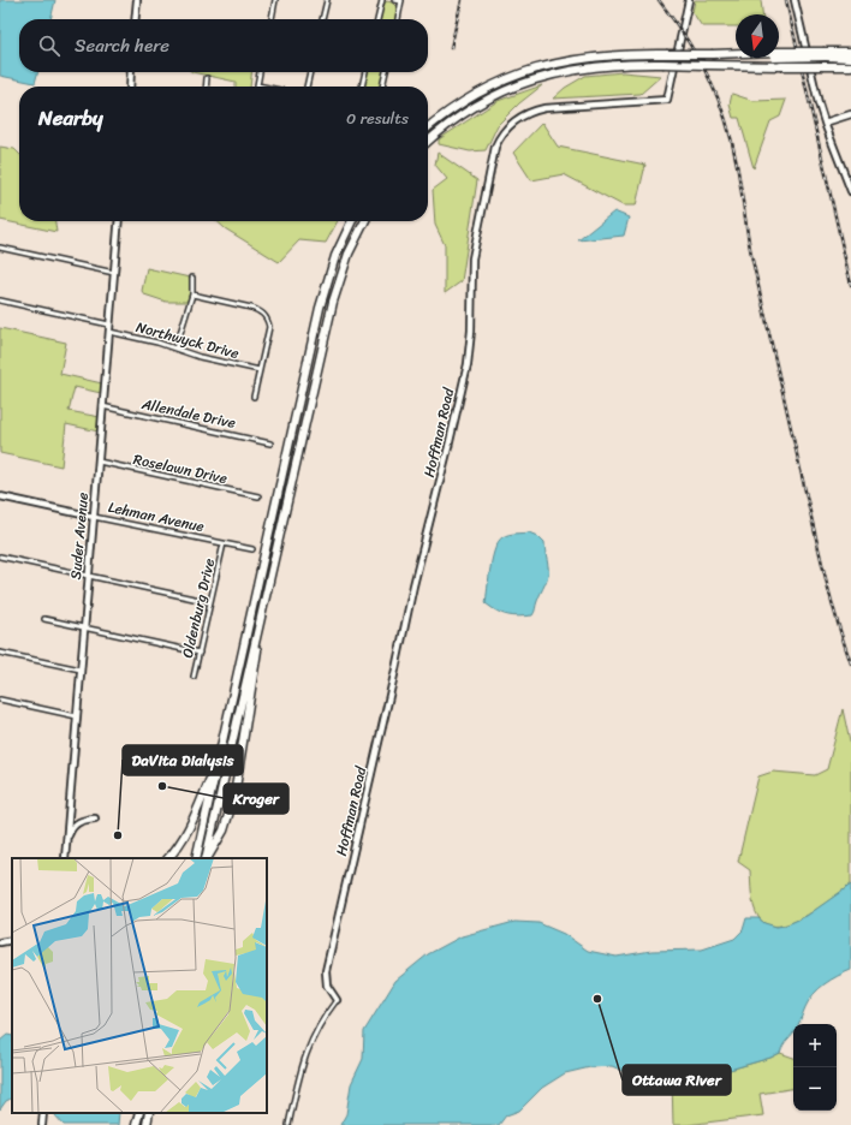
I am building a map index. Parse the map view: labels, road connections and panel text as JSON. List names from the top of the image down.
{
  "streets": {
    "street": [
      "Northwyck Drive",
      "Allendale Drive",
      "Hoffman Road",
      "Roselawn Drive",
      "Lehman Avenue",
      "Suder Avenue",
      "Oldenburg Drive"
    ]
  },
  "crossings": [
    ["Northwyck Drive", "Suder Avenue"],
    ["Allendale Drive", "Suder Avenue"],
    ["Roselawn Drive", "Suder Avenue"],
    ["Lehman Avenue", "Suder Avenue"],
    ["Lehman Avenue", "Oldenburg Drive"]
  ],
  "places": ["Kroger", "DaVita Dialysis", "Ottawa River"],
  "north": "bottom",
  "page": {
    "search": "Search here",
    "heading": ["Nearby", "0 results"],
    "map_buttons": ["+", "−"]
  }
}
